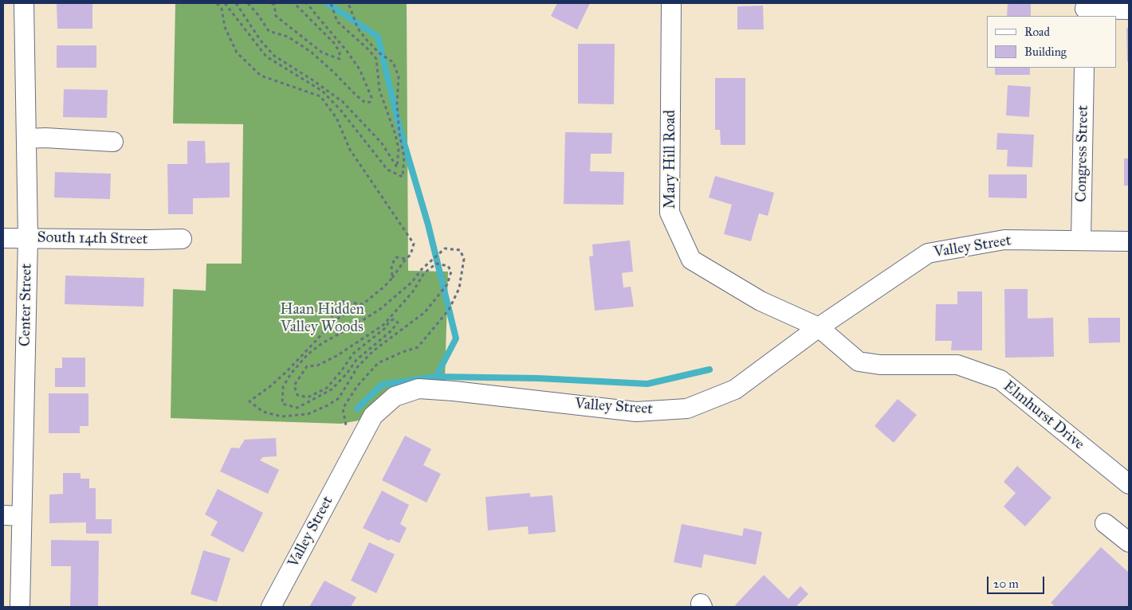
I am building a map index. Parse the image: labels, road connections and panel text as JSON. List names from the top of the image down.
{
  "streets": {
    "street": [
      "Congress Street",
      "Mary Hill Road",
      "South 14th Street",
      "Valley Street",
      "Center Street",
      "Elmhurst Drive"
    ]
  },
  "crossings": [
    ["Congress Street", "Valley Street"],
    ["Mary Hill Road", "Valley Street"],
    ["Mary Hill Road", "Elmhurst Drive"],
    ["South 14th Street", "Center Street"],
    ["Valley Street", "Elmhurst Drive"]
  ],
  "parks": ["Haan Hidden Valley Woods"],
  "legend": ["Road", "Building"],
  "scale_bar": "20 m"
}
